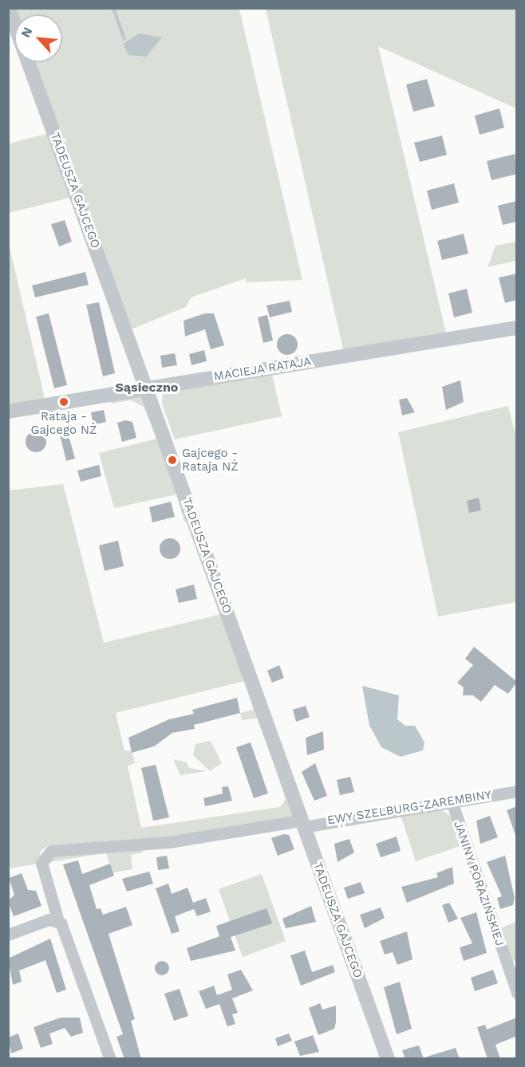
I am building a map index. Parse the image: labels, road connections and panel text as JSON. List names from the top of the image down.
{
  "streets": {
    "street": [
      "TADEUSZA GAJCEGO",
      "MACIEJA RATAJA",
      "EWY SZELBURG-ZAREMBINY",
      "JANINY PORAZIŃSKIEJ"
    ]
  },
  "crossings": [
    ["TADEUSZA GAJCEGO", "MACIEJA RATAJA"],
    ["TADEUSZA GAJCEGO", "EWY SZELBURG-ZAREMBINY"],
    ["EWY SZELBURG-ZAREMBINY", "JANINY PORAZIŃSKIEJ"]
  ],
  "districts": ["Sąsieczno"],
  "places": ["Rataja - Gajcego NŻ", "Gajcego - Rataja NŻ"],
  "north": "top left"
}
